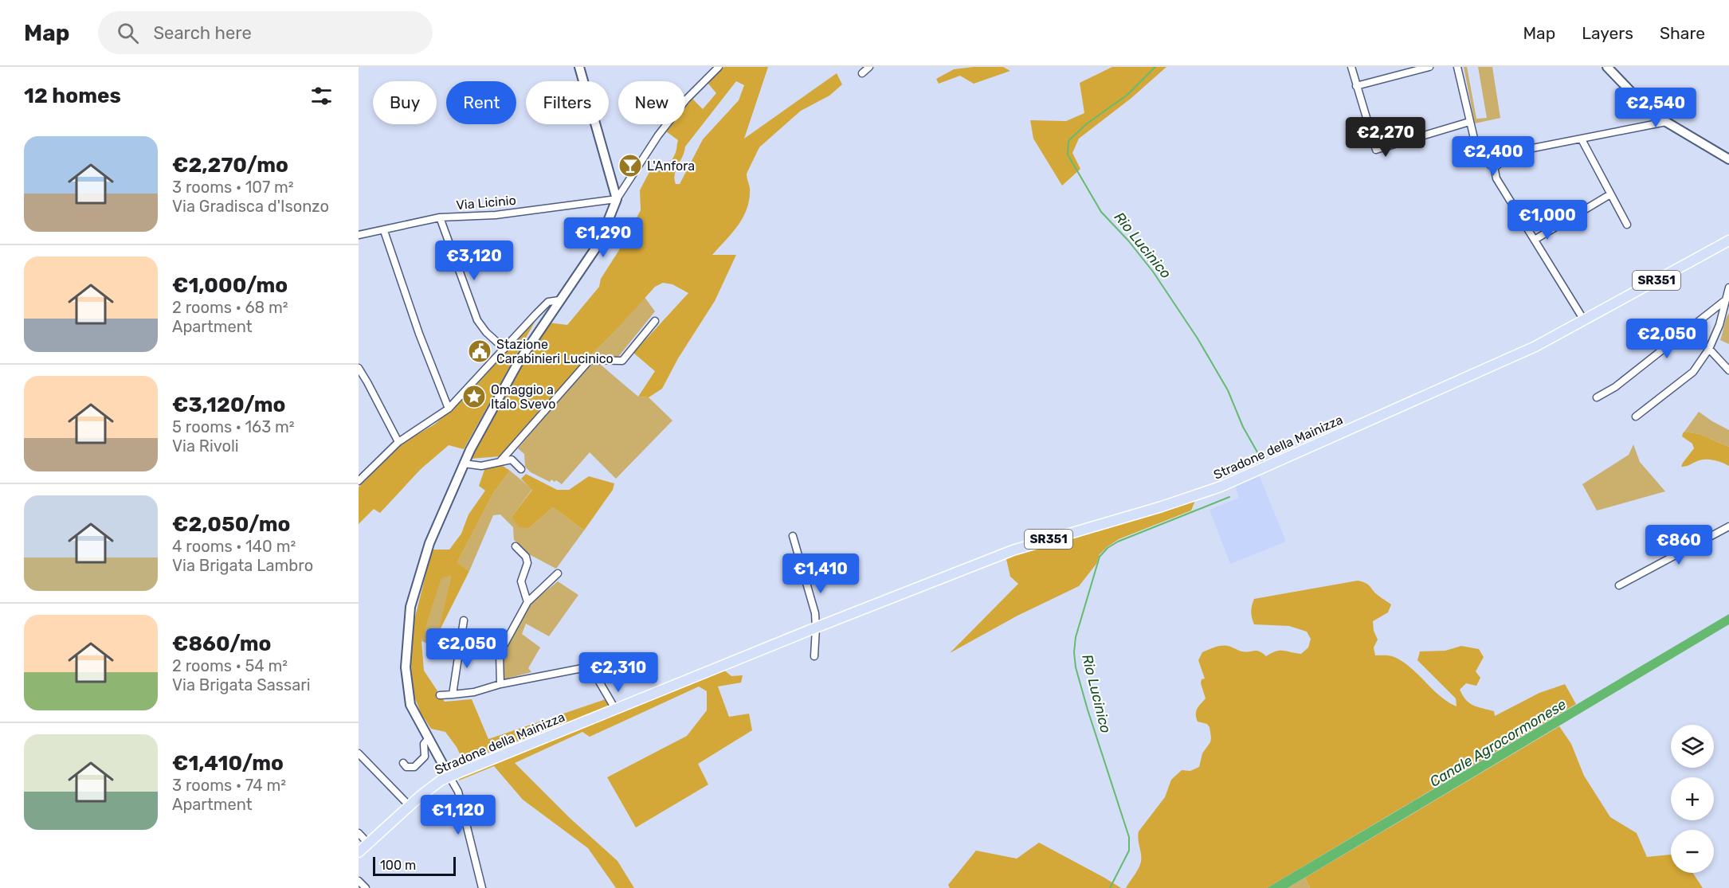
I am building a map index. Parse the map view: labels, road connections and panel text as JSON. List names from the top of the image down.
{
  "streets": {
    "main road": ["SR351", "Stradone della Mainizza"],
    "street": ["Via Licinio"]
  },
  "water": ["Rio Lucinico", "Canale Agrocormonese"],
  "places": {
    "bar": ["L'Anfora"],
    "public building": ["Stazione Carabinieri Lucinico"],
    "place": ["Omaggio a Italo Svevo"]
  },
  "scale_bar": "100 m",
  "page": {
    "header": "Map",
    "search": "Search here",
    "nav": ["Map", "Layers", "Share"],
    "heading": "12 homes",
    "chip": [
      "Buy",
      "Rent",
      "Filters",
      "New"
    ],
    "price": [
      "€2,540",
      "€2,270",
      "€2,400",
      "€1,000",
      "€1,290",
      "€3,120",
      "€2,050",
      "€860",
      "€1,410",
      "€2,050",
      "€2,310",
      "€1,120"
    ],
    "list": [
      {
        "name": "€2,270/mo",
        "note": "3 rooms · 107 m² · Via Gradisca d'Isonzo"
      },
      {
        "name": "€1,000/mo",
        "note": "2 rooms · 68 m² · Apartment"
      },
      {
        "name": "€3,120/mo",
        "note": "5 rooms · 163 m² · Via Rivoli"
      },
      {
        "name": "€2,050/mo",
        "note": "4 rooms · 140 m² · Via Brigata Lambro"
      },
      {
        "name": "€860/mo",
        "note": "2 rooms · 54 m² · Via Brigata Sassari"
      },
      {
        "name": "€1,410/mo",
        "note": "3 rooms · 74 m² · Apartment"
      }
    ],
    "map_buttons": ["+", "−"],
    "scale": "100 m"
  }
}
